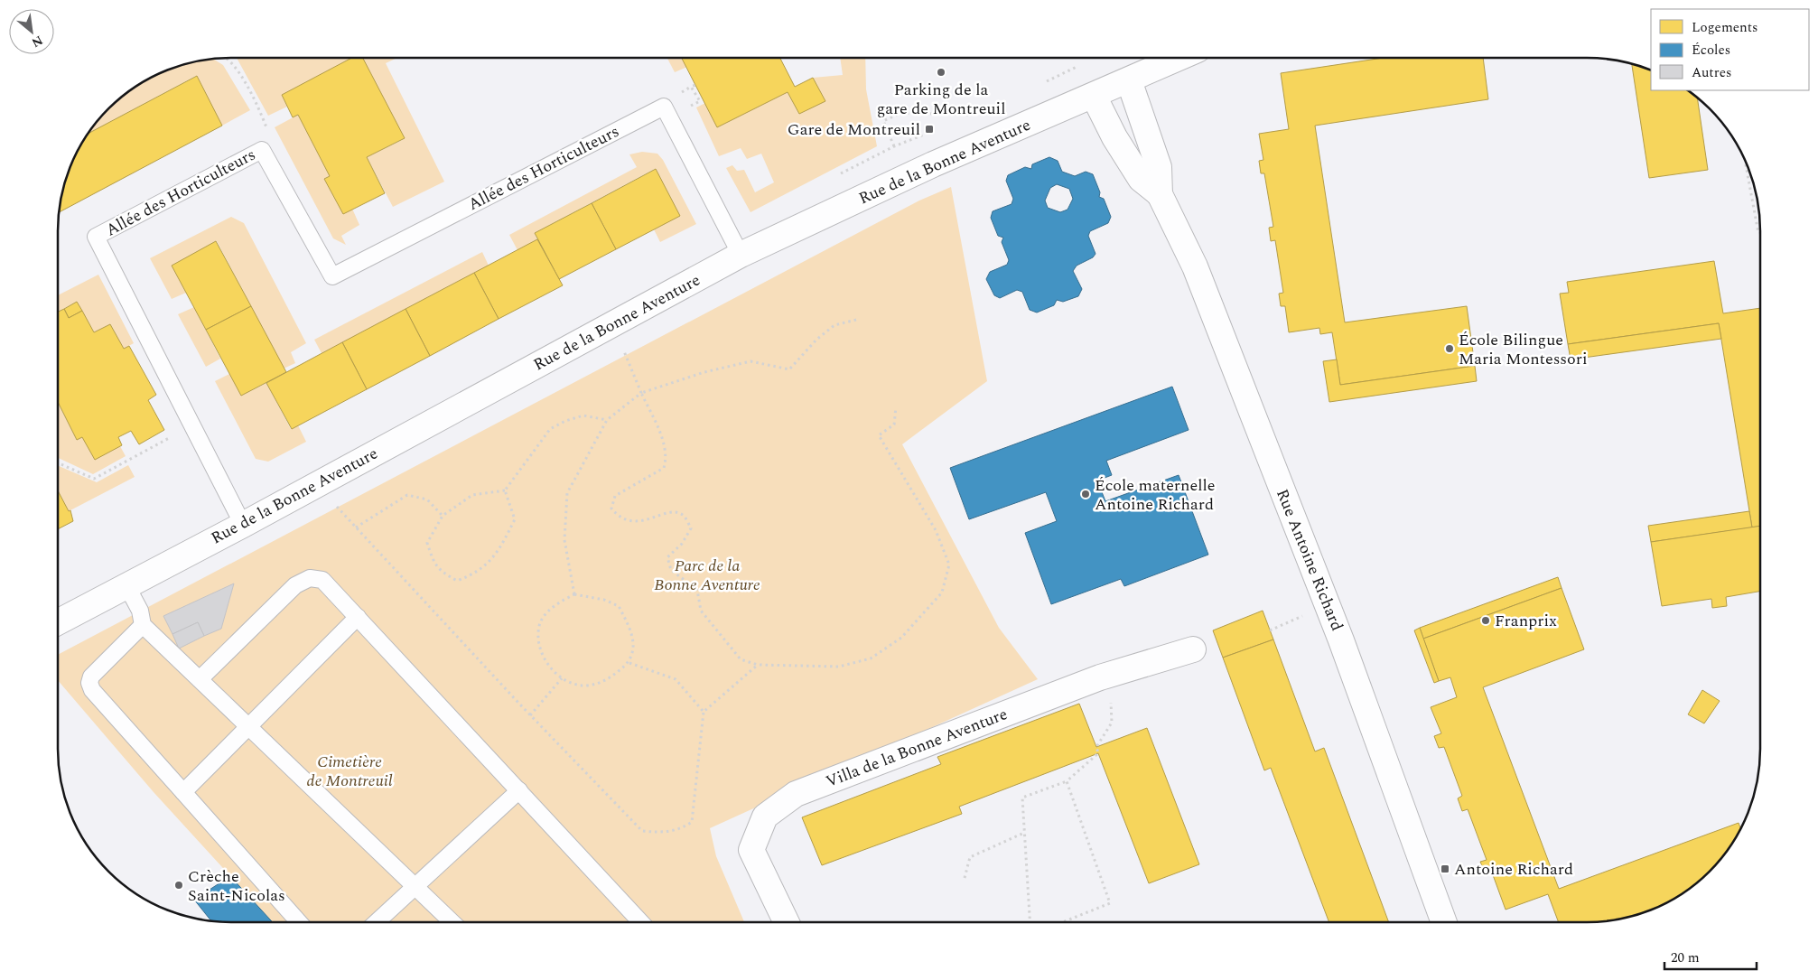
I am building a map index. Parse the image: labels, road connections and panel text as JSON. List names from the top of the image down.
{
  "streets": {
    "street": ["Rue de la Bonne Aventure", "Rue Antoine Richard", "Villa de la Bonne Aventure"],
    "lane": ["Allée des Horticulteurs"]
  },
  "crossings": [
    ["Rue de la Bonne Aventure", "Allée des Horticulteurs"],
    ["Rue de la Bonne Aventure", "Rue Antoine Richard"]
  ],
  "parks": ["Parc de la Bonne Aventure", "Cimetière de Montreuil"],
  "places": {
    "other": [
      "Parking de la gare de Montreuil",
      "École Bilingue Maria Montessori",
      "École maternelle Antoine Richard",
      "Franprix",
      "Crèche Saint-Nicolas"
    ],
    "transit": ["Gare de Montreuil", "Antoine Richard"]
  },
  "legend": ["Logements", "Écoles", "Autres"],
  "scale_bar": "20 m",
  "north": "bottom right"
}
